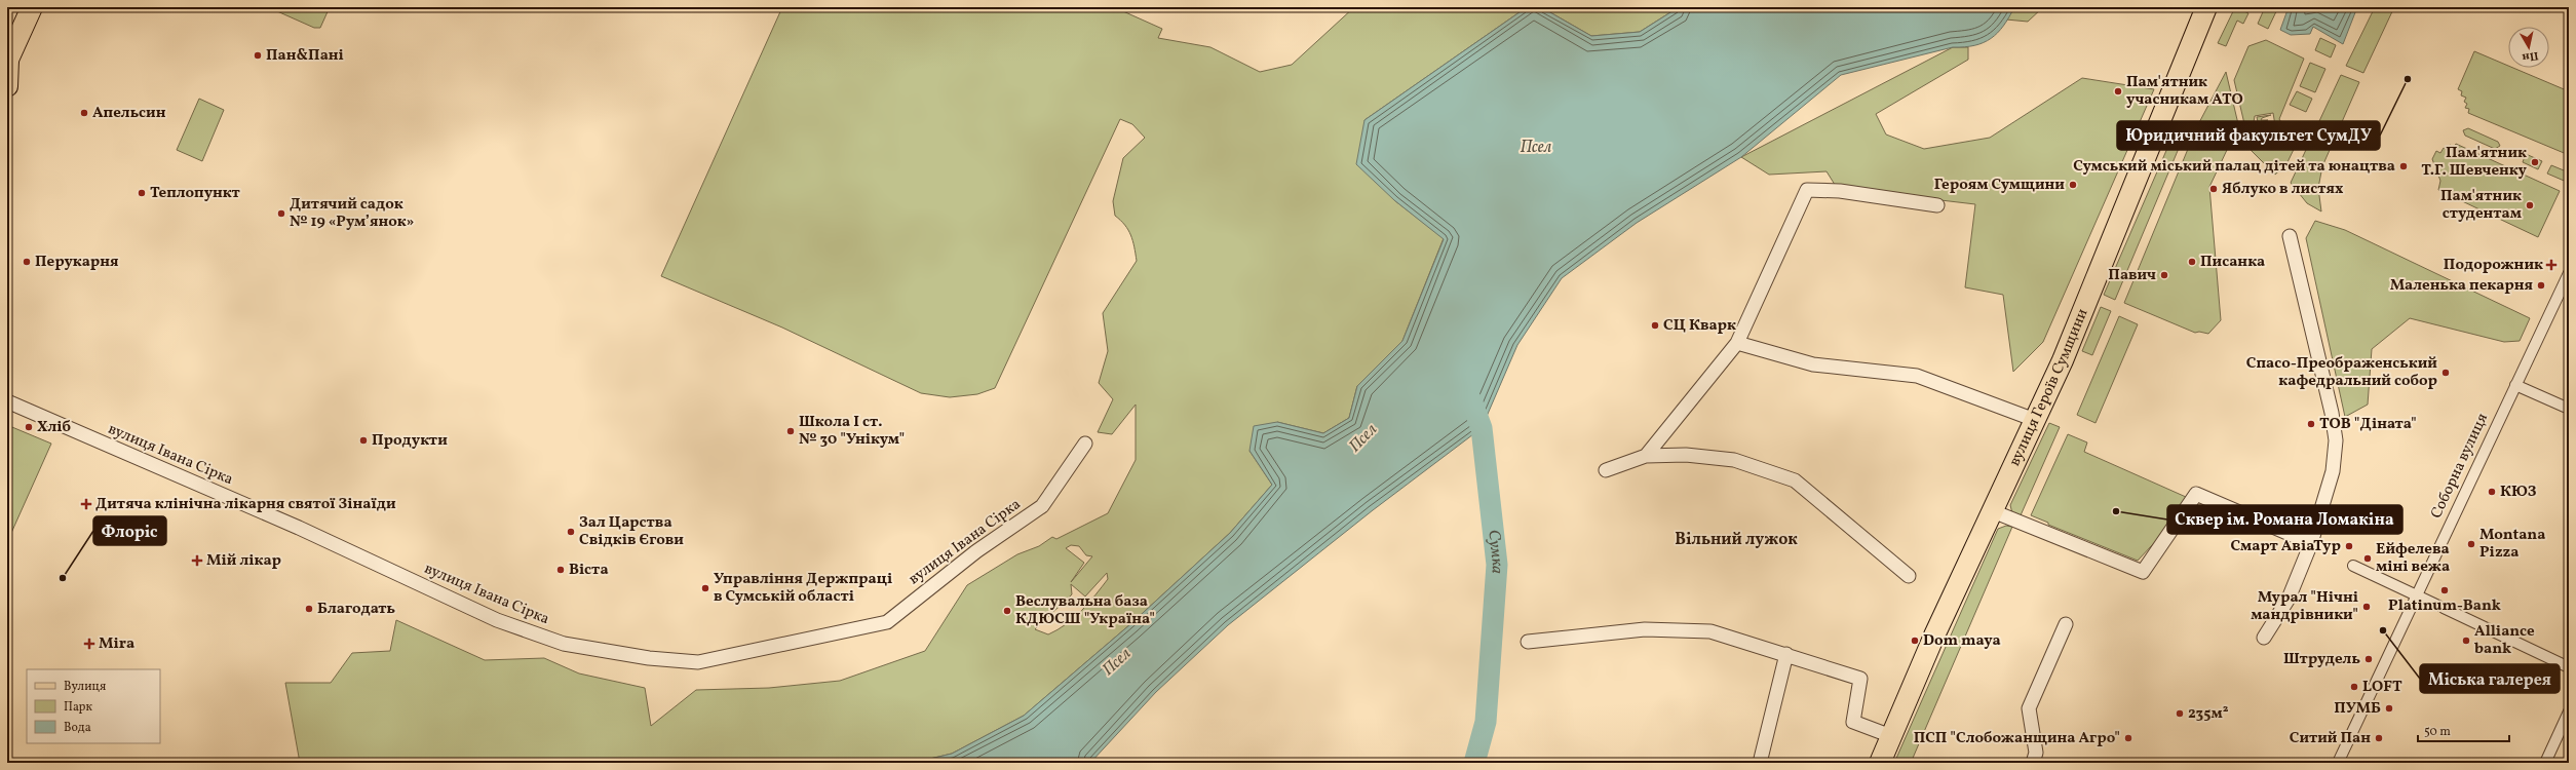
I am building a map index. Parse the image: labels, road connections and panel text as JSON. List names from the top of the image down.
{
  "streets": {
    "main road": ["вулиця Героїв Сумщини"],
    "street": ["вулиця Івана Сірка", "Соборна вулиця"]
  },
  "districts": ["Вільний лужок"],
  "water": ["Псел", "Сумка"],
  "places": {
    "other": [
      "Пан&Пані",
      "Юридичний факультет СумДУ",
      "Пам'ятник учасникам АТО",
      "Апельсин",
      "Пам'ятник Т.Г. Шевченку",
      "Сумський міський палац дітей та юнацтва",
      "Героям Сумщини",
      "Яблуко в листях",
      "Теплопункт",
      "Пам'ятник студентам",
      "Дитячий садок № 19 «Рум’янок»",
      "Перукарня",
      "Писанка",
      "Павич",
      "Маленька пекарня",
      "СЦ Кварк",
      "Спасо-Преображенський кафедральний собор",
      "ТОВ \"Діната\"",
      "Хліб",
      "Школа І ст. № 30 \"Унікум\"",
      "Продукти",
      "КЮЗ",
      "Сквер ім. Романа Ломакіна",
      "Зал Царства Свідків Єгови",
      "Montana Pizza",
      "Смарт АвіаТур",
      "Ейфелева міні вежа",
      "Віста",
      "Флоріс",
      "Управління Держпраці в Сумській області",
      "Platinum-Bank",
      "Мурал \"Нічні мандрівники\"",
      "Благодать",
      "Веслувальна база КДЮСШ \"Україна\"",
      "Міська галерея",
      "Dom maya",
      "Alliance bank",
      "Штрудель",
      "LOFT",
      "ПУМБ",
      "235м²",
      "ПСП \"Слобожанщина Агро\"",
      "Ситий Пан"
    ],
    "health": [
      "Подорожник",
      "Дитяча клінічна лікарня святої Зінаїди",
      "Мій лікар",
      "Mira"
    ]
  },
  "legend": ["Вулиця", "Парк", "Вода"],
  "scale_bar": "50 m",
  "north": "bottom"
}
